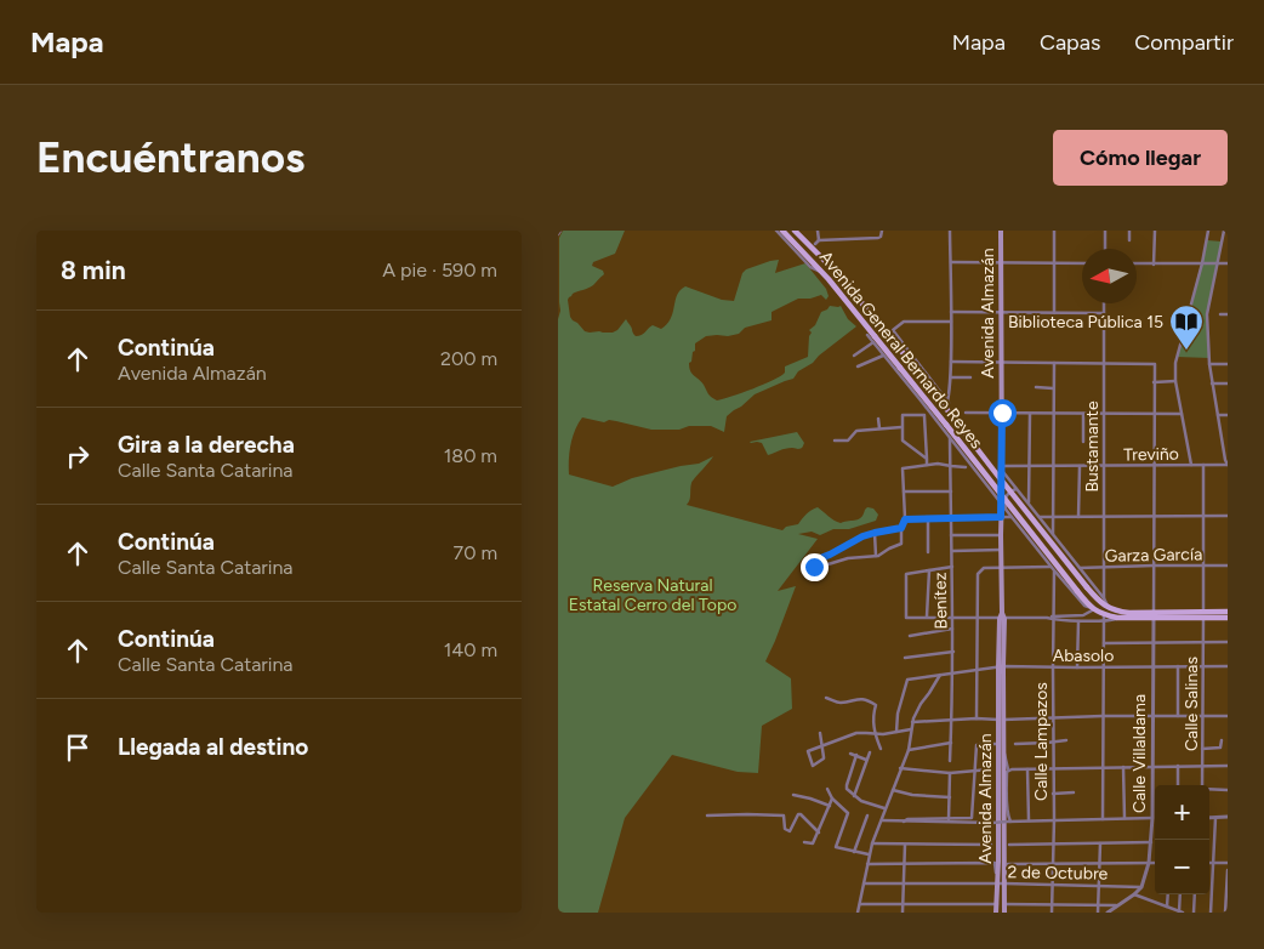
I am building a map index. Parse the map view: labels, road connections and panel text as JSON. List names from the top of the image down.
{
  "streets": {
    "main road": ["Avenida Almazán", "Avenida General Bernardo Reyes"],
    "street": [
      "Bustamante",
      "Treviño",
      "Garza García",
      "Benítez",
      "Abasolo",
      "Calle Salinas",
      "Calle Lampazos",
      "Calle Villaldama",
      "2 de Octubre"
    ]
  },
  "crossings": [
    ["Avenida Almazán", "Treviño"],
    ["Avenida Almazán", "Abasolo"],
    ["Avenida Almazán", "2 de Octubre"],
    ["Avenida General Bernardo Reyes", "Calle Salinas"],
    ["Avenida General Bernardo Reyes", "Calle Villaldama"],
    ["Bustamante", "Treviño"],
    ["Bustamante", "Garza García"],
    ["Bustamante", "Calle Villaldama"],
    ["Treviño", "Calle Salinas"],
    ["Treviño", "Calle Villaldama"],
    ["Garza García", "Calle Salinas"],
    ["Garza García", "Calle Villaldama"],
    ["Benítez", "Abasolo"],
    ["Abasolo", "Calle Salinas"],
    ["Abasolo", "Calle Lampazos"],
    ["Abasolo", "Calle Villaldama"],
    ["Calle Lampazos", "2 de Octubre"],
    ["Calle Villaldama", "2 de Octubre"]
  ],
  "parks": ["Reserva Natural Estatal Cerro del Topo"],
  "places": {
    "library": ["Biblioteca Pública 15"]
  },
  "north": "left",
  "page": {
    "header": "Mapa",
    "nav": ["Mapa", "Capas", "Compartir"],
    "buttons": "Cómo llegar",
    "title": "Encuéntranos",
    "heading": ["8 min", "A pie · 590 m"],
    "list": [
      ["Continúa", "Avenida Almazán", "200 m"],
      ["Gira a la derecha", "Calle Santa Catarina", "180 m"],
      ["Continúa", "Calle Santa Catarina", "70 m"],
      ["Continúa", "Calle Santa Catarina", "140 m"],
      "Llegada al destino"
    ],
    "map_buttons": ["+", "−"]
  }
}
